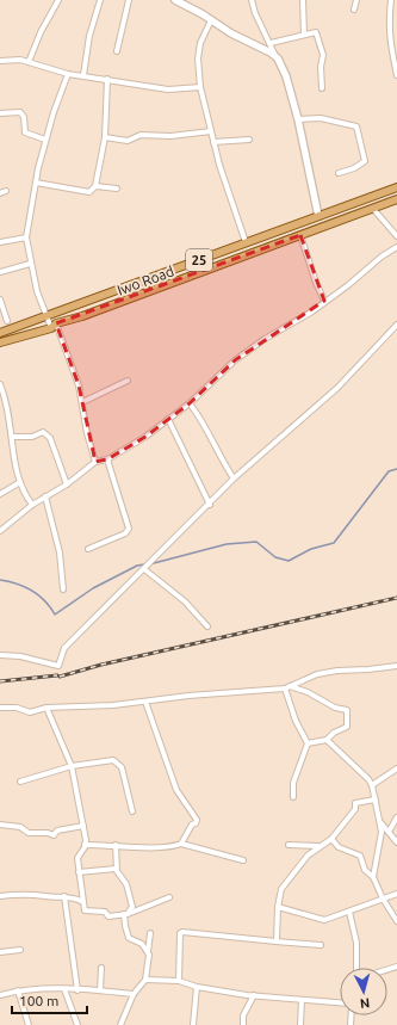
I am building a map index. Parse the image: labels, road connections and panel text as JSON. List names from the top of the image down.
{
  "streets": {
    "main road": ["25", "Iwo Road"]
  },
  "scale_bar": "100 m",
  "north": "bottom"
}
